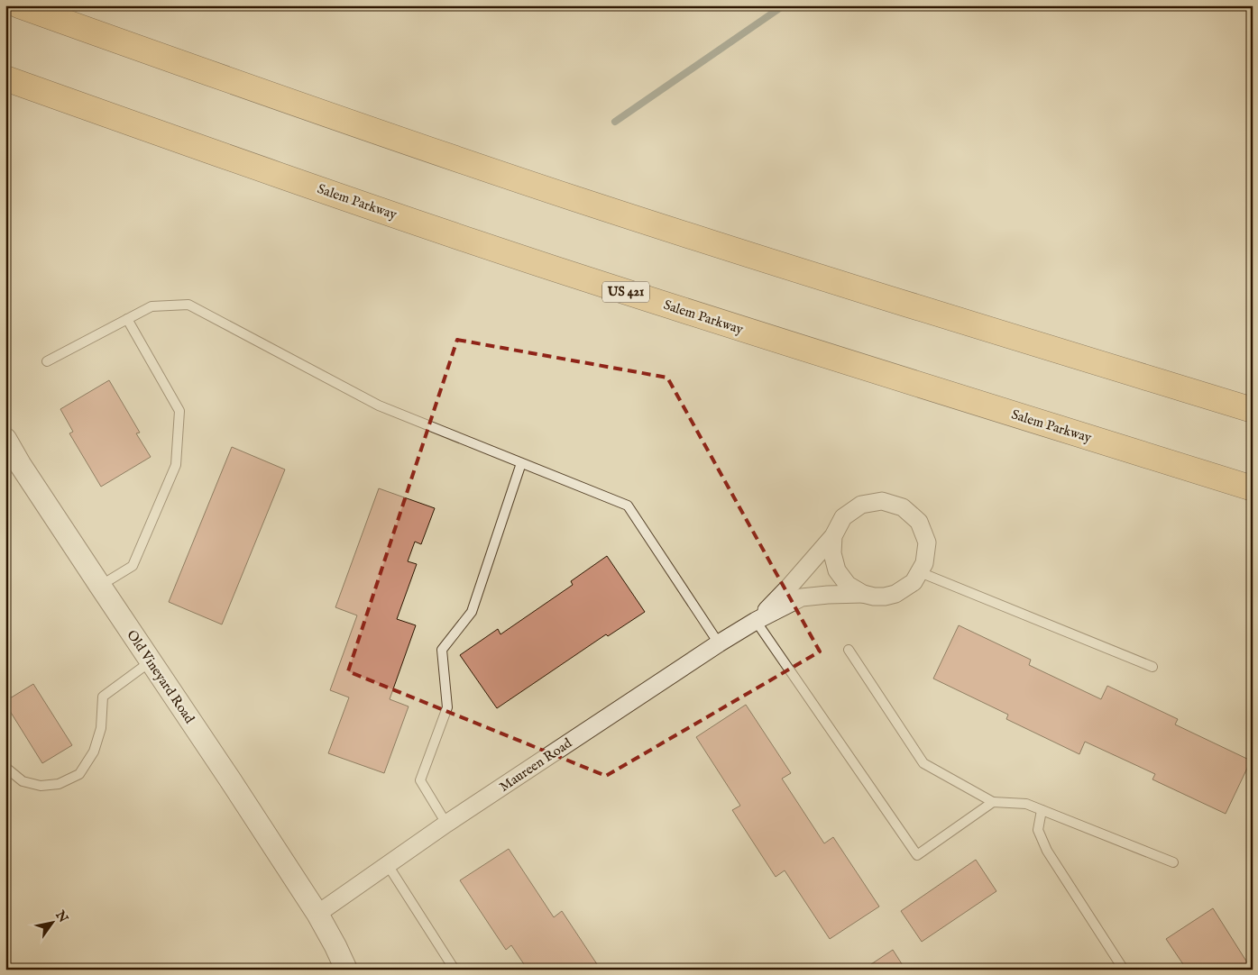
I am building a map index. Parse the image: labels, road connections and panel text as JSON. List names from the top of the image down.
{
  "streets": {
    "highway": ["Salem Parkway", "US 421"],
    "street": ["Old Vineyard Road", "Maureen Road"]
  },
  "crossings": [
    ["Old Vineyard Road", "Maureen Road"]
  ],
  "north": "top right"
}
